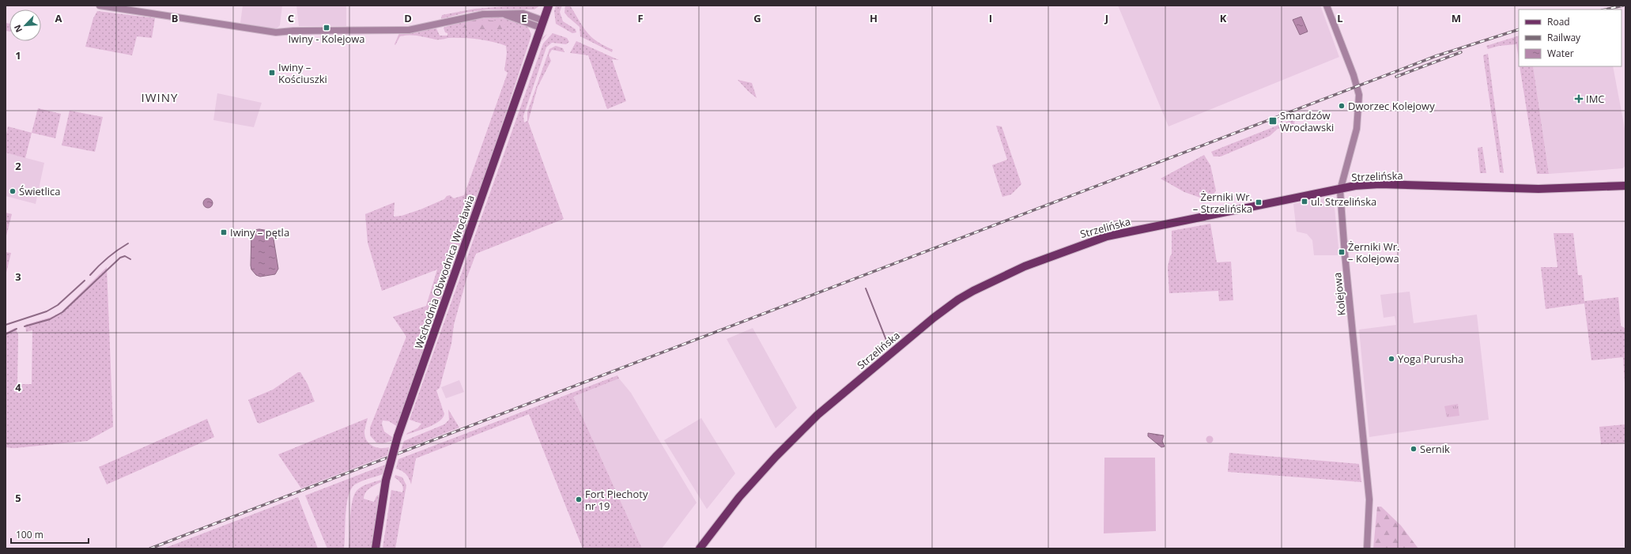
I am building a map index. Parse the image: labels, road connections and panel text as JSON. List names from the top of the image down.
{
  "streets": {
    "main road": ["Strzelińska", "Wschodnia Obwodnica Wrocławia"],
    "street": ["Kolejowa"]
  },
  "crossings": [
    ["Strzelińska", "Kolejowa"]
  ],
  "districts": ["IWINY"],
  "places": {
    "transit": [
      "Iwiny - Kolejowa",
      "Iwiny – Kościuszki",
      "Smardzów Wrocławski",
      "ul. Strzelińska",
      "Żerniki Wr. – Strzelińska",
      "Iwiny – pętla",
      "Żerniki Wr. – Kolejowa"
    ],
    "health": ["IMC"],
    "other": [
      "Dworzec Kolejowy",
      "Świetlica",
      "Yoga Purusha",
      "Sernik",
      "Fort Piechoty nr 19"
    ]
  },
  "legend": ["Road", "Railway", "Water"],
  "scale_bar": "100 m",
  "north": "bottom left",
  "grid": {
    "columns": [
      "A",
      "B",
      "C",
      "D",
      "E",
      "F",
      "G",
      "H",
      "I",
      "J",
      "K",
      "L",
      "M"
    ],
    "rows": [
      "1",
      "2",
      "3",
      "4",
      "5"
    ]
  }
}
